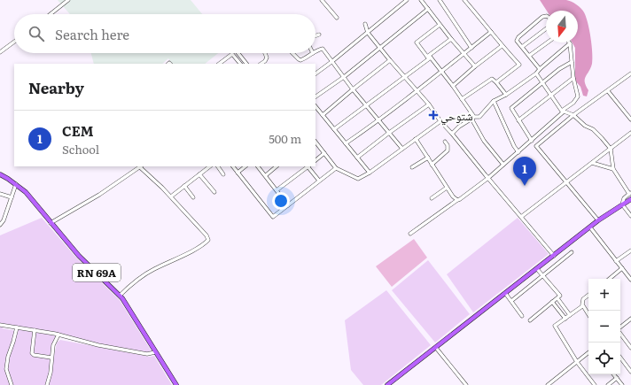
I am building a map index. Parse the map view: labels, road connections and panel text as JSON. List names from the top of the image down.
{
  "streets": {
    "main road": ["RN 69A"]
  },
  "places": {
    "health": ["شتوحي"]
  },
  "north": "bottom",
  "page": {
    "search": "Search here",
    "heading": "Nearby",
    "list": [
      {
        "mark": "1",
        "name": "CEM",
        "note": "School",
        "value": "500 m"
      }
    ],
    "pins": "1",
    "map_buttons": ["+", "−"]
  }
}
